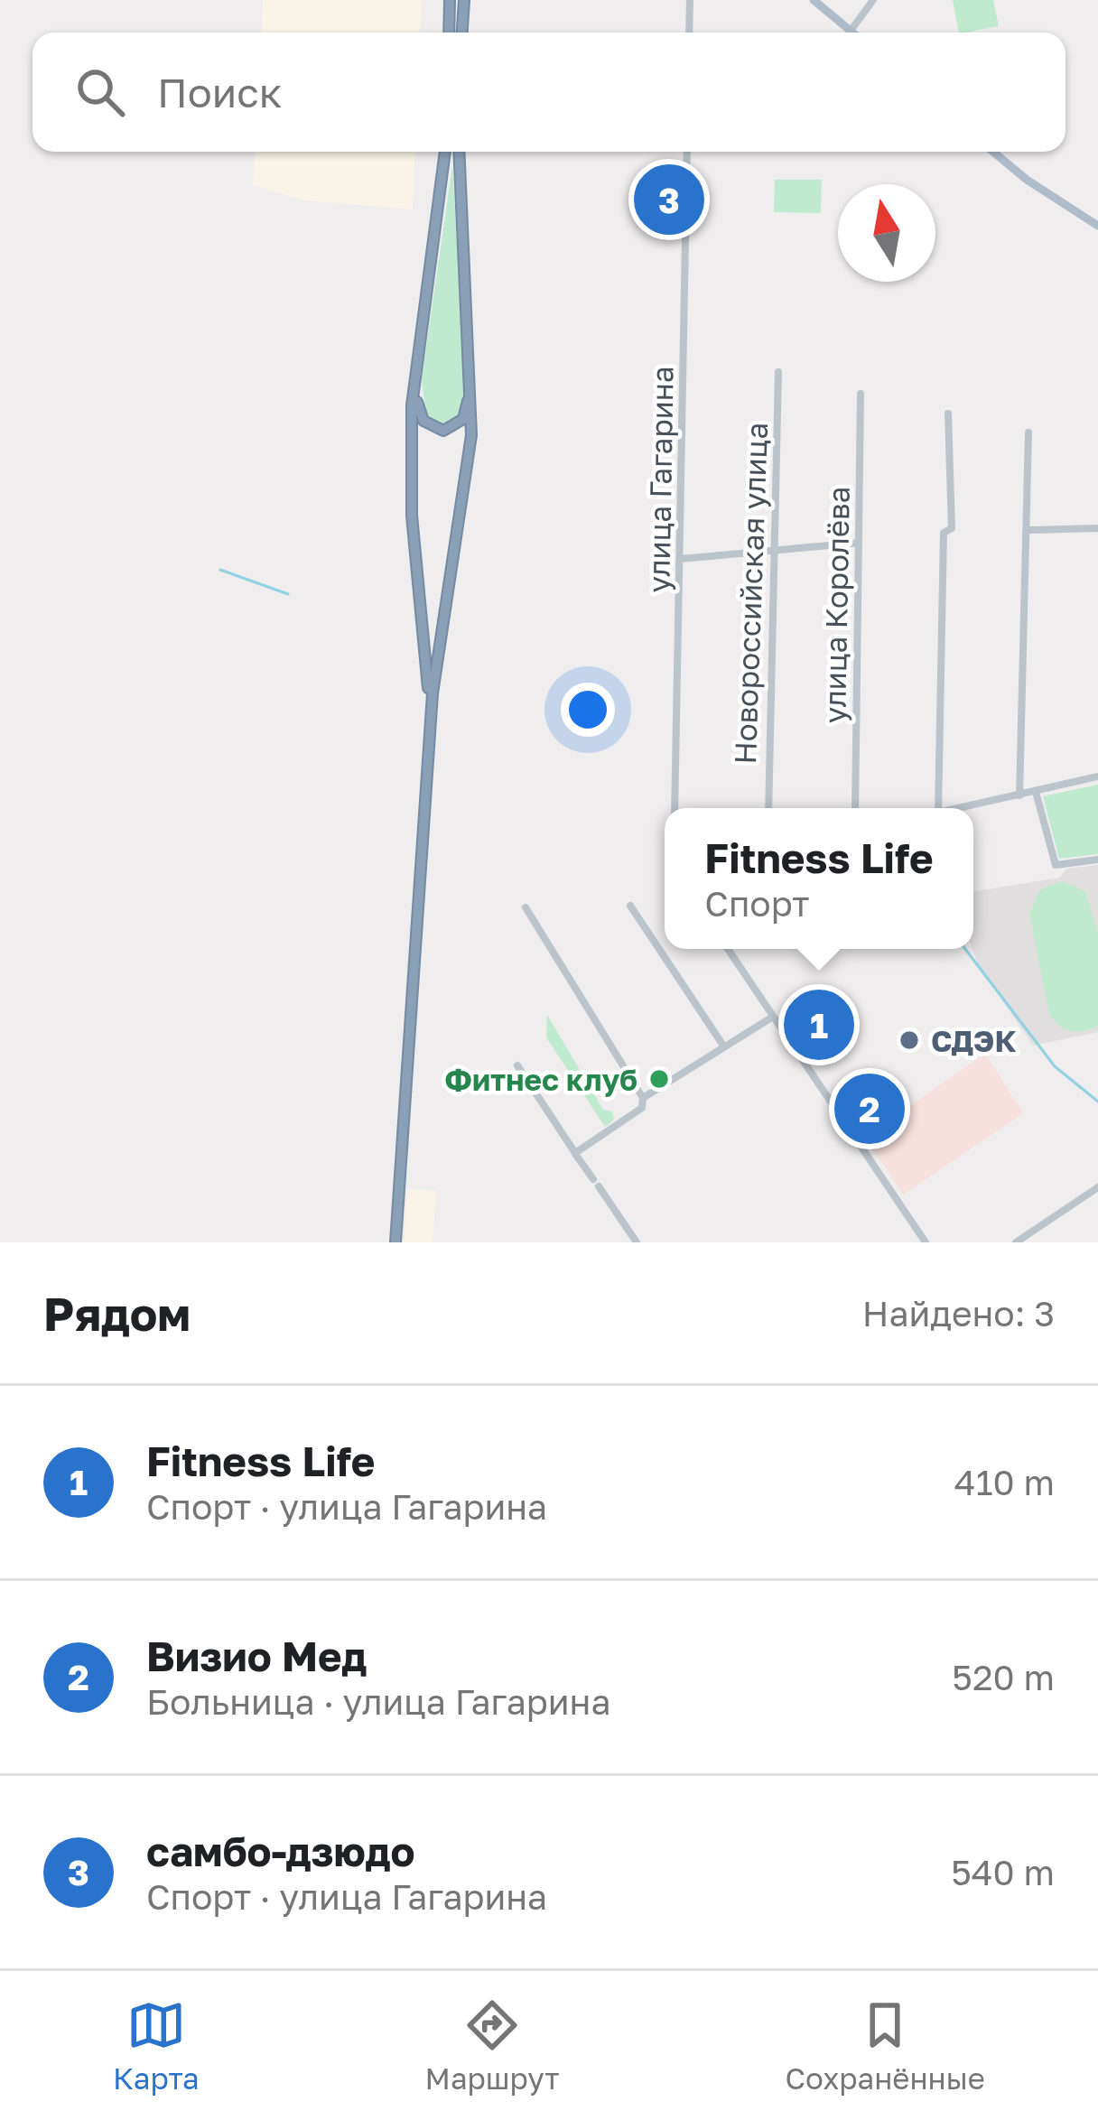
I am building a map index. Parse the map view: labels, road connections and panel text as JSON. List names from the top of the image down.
{
  "streets": {
    "street": ["улица Гагарина", "Новороссийская улица", "улица Королёва"]
  },
  "places": ["СДЭК", "Фитнес клуб"],
  "north": "top",
  "page": {
    "search": "Поиск",
    "pins": ["3", "1", "2"],
    "popup": ["Fitness Life", "Спорт"],
    "heading": ["Рядом", "Найдено: 3"],
    "list": [
      {
        "mark": "1",
        "name": "Fitness Life",
        "note": "Спорт · улица Гагарина",
        "value": "410 m"
      },
      {
        "mark": "2",
        "name": "Визио Мед",
        "note": "Больница · улица Гагарина",
        "value": "520 m"
      },
      {
        "mark": "3",
        "name": "самбо-дзюдо",
        "note": "Спорт · улица Гагарина",
        "value": "540 m"
      }
    ],
    "nav": ["Карта", "Маршрут", "Сохранённые"]
  }
}
